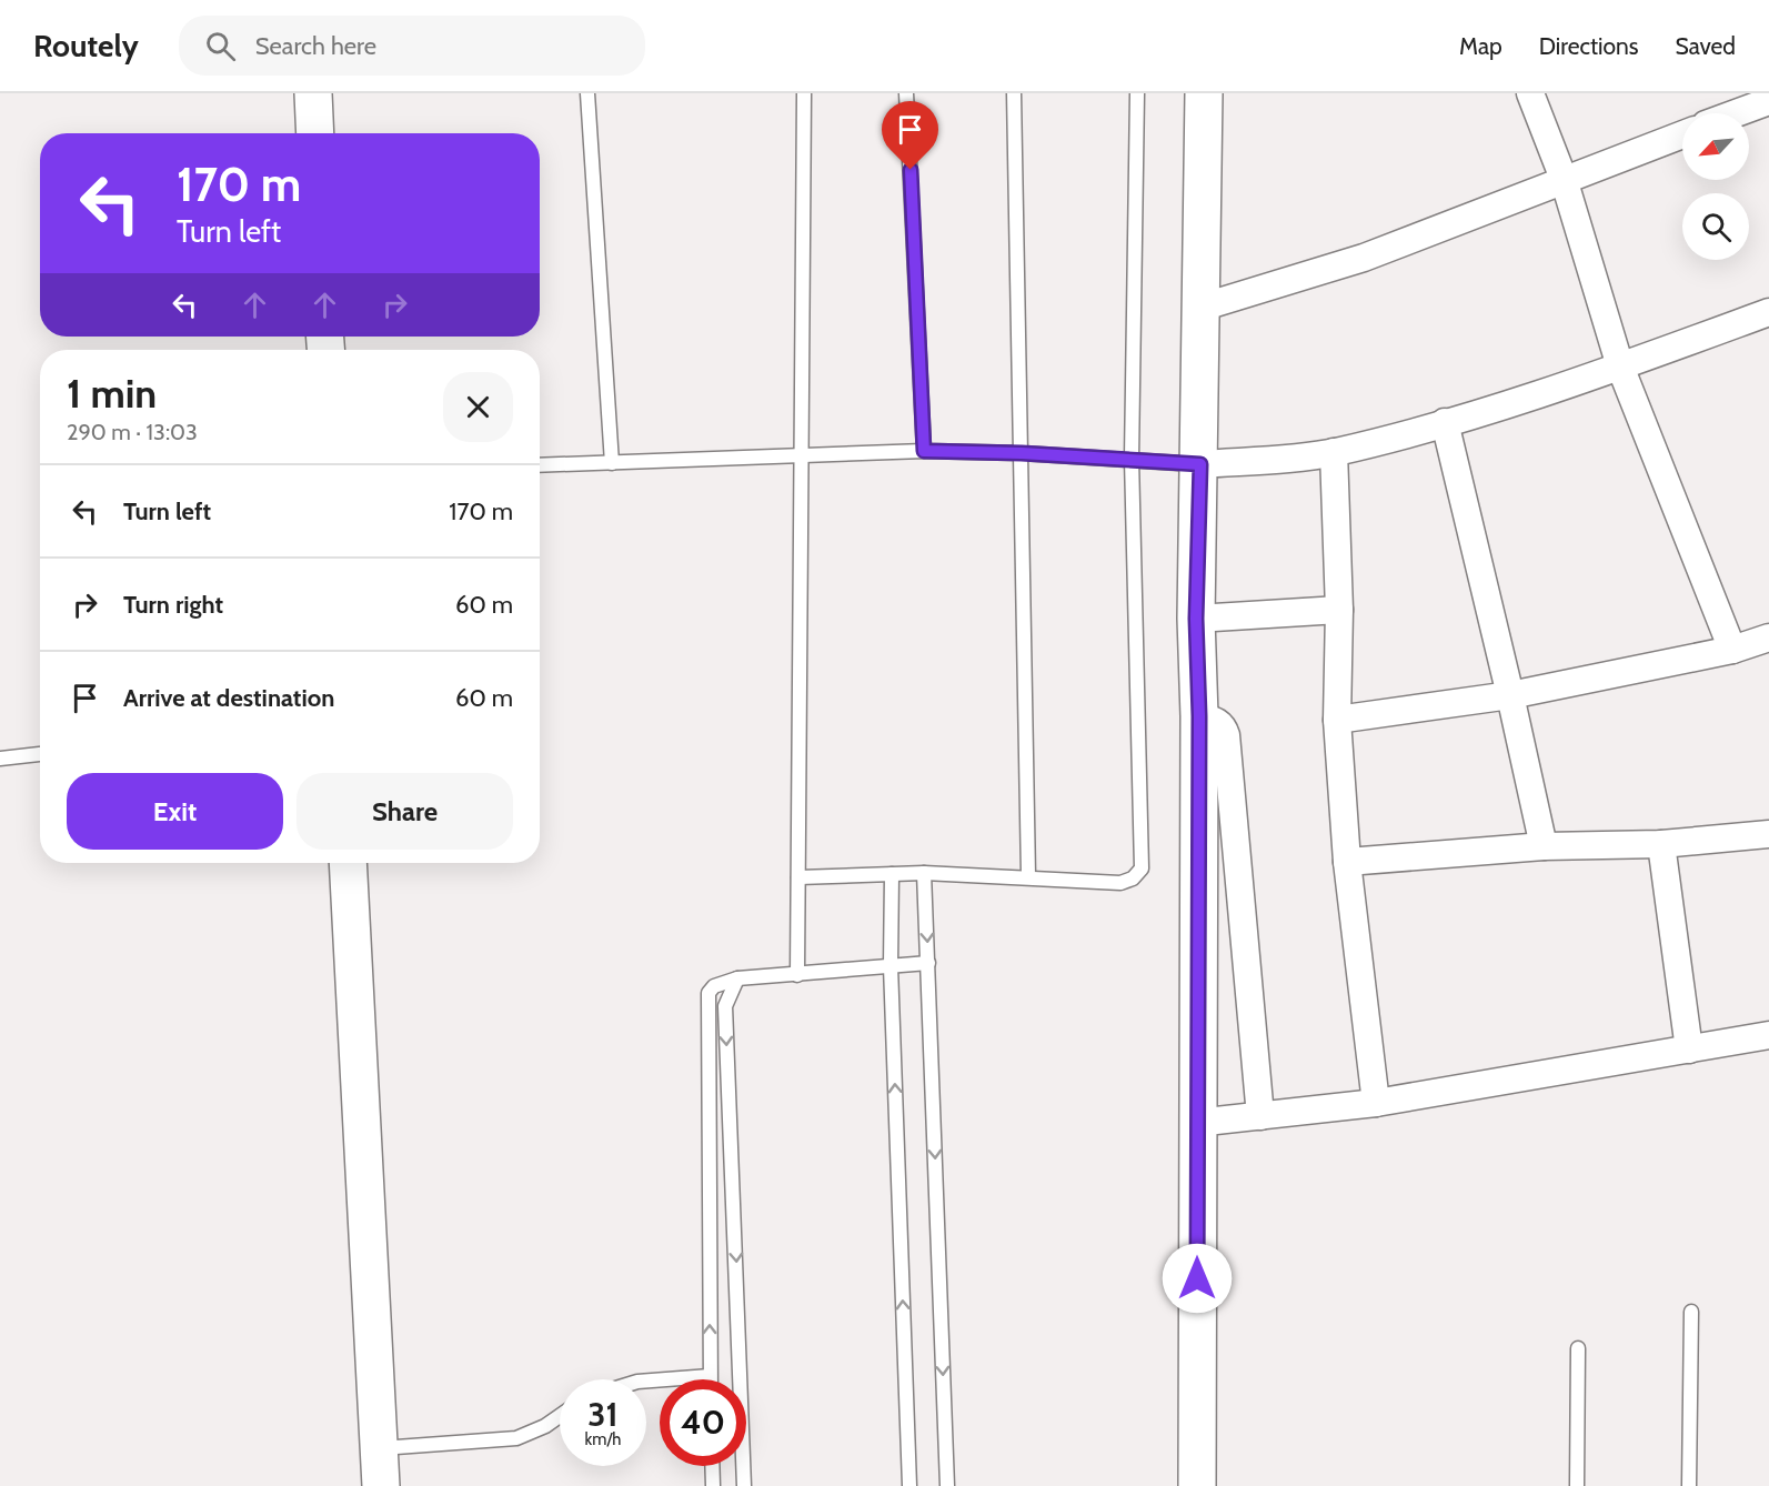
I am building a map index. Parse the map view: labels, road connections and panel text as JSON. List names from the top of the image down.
{
  "north": "bottom left",
  "page": {
    "header": "Routely",
    "search": "Search here",
    "nav": ["Map", "Directions", "Saved"],
    "turn": ["170 m", "Turn left"],
    "heading": ["1 min", "290 m · 13:03"],
    "list": [
      {
        "name": "Turn left",
        "value": "170 m"
      },
      {
        "name": "Turn right",
        "value": "60 m"
      },
      {
        "name": "Arrive at destination",
        "value": "60 m"
      }
    ],
    "buttons": ["Exit", "Share"],
    "speed": "31 km/h",
    "limit": "40"
  }
}
